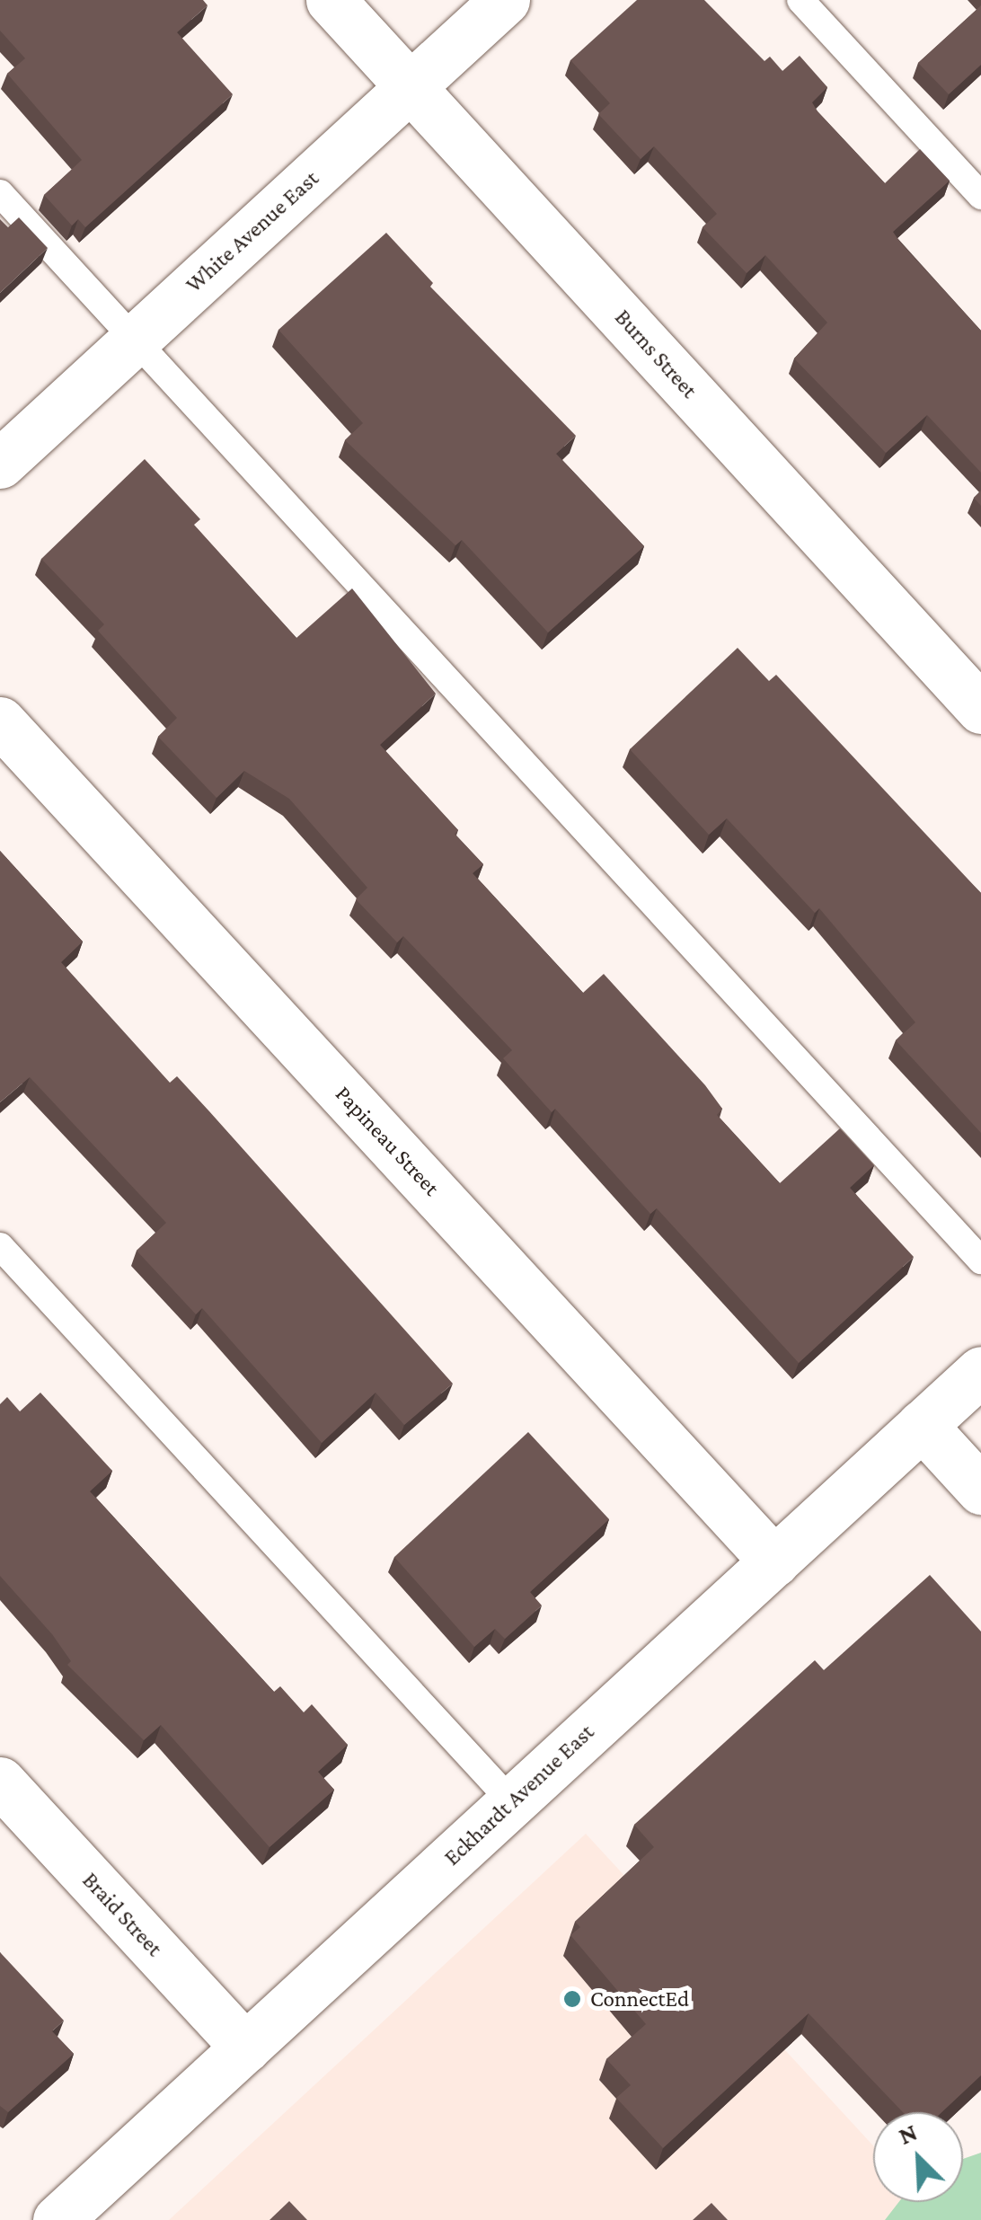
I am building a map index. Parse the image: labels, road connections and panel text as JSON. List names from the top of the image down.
{
  "streets": {
    "street": [
      "White Avenue East",
      "Burns Street",
      "Papineau Street",
      "Eckhardt Avenue East",
      "Braid Street"
    ]
  },
  "crossings": [
    ["White Avenue East", "Burns Street"],
    ["Papineau Street", "Eckhardt Avenue East"],
    ["Eckhardt Avenue East", "Braid Street"]
  ],
  "places": ["ConnectEd"],
  "north": "top left"
}
